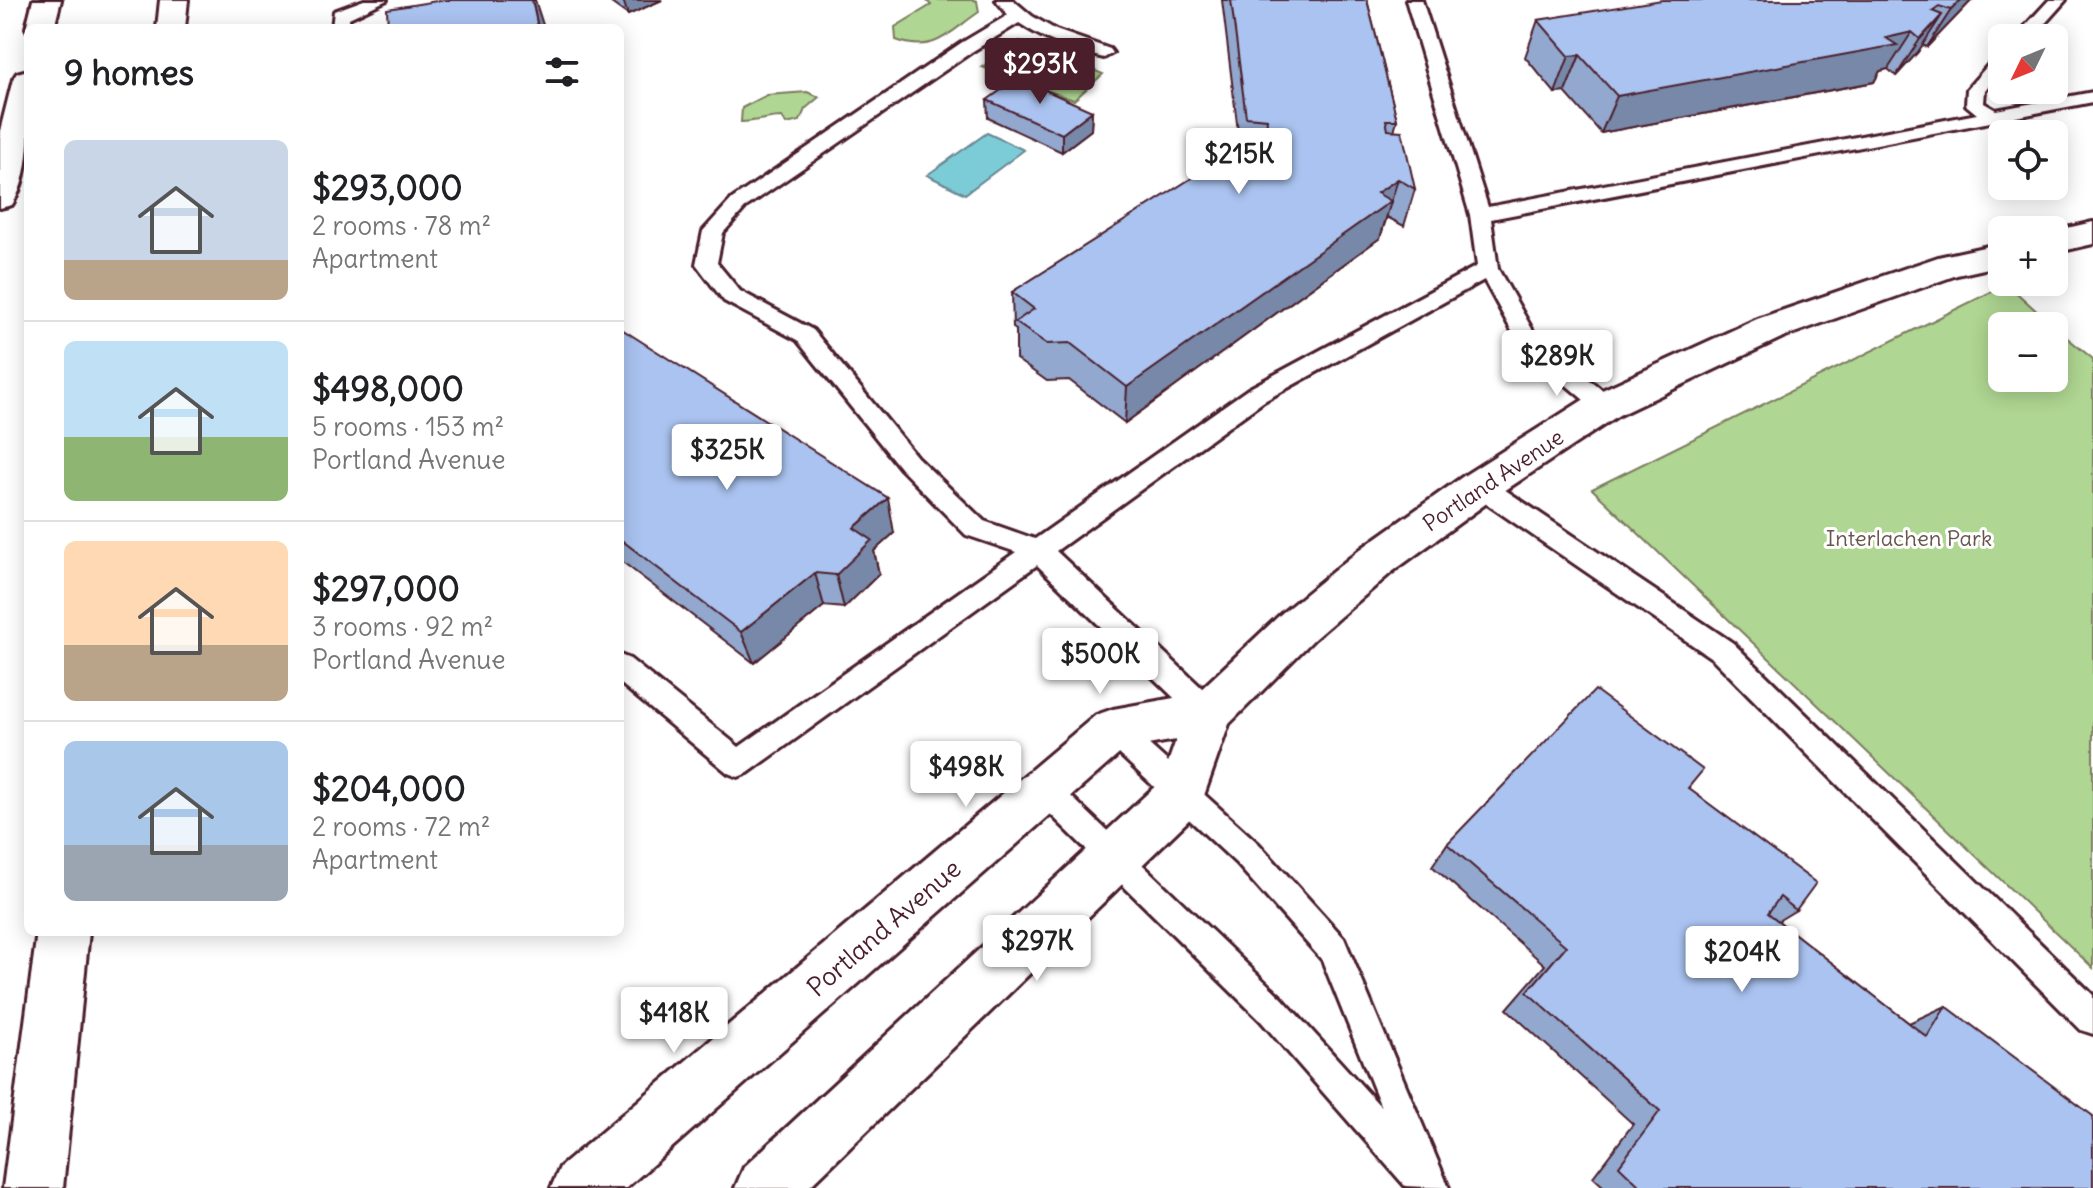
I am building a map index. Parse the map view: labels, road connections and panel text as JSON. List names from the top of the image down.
{
  "streets": {
    "main road": ["Portland Avenue"]
  },
  "parks": ["Interlachen Park"],
  "north": "bottom left",
  "page": {
    "map_buttons": ["+", "−"],
    "heading": "9 homes",
    "price": [
      "$293K",
      "$215K",
      "$289K",
      "$325K",
      "$500K",
      "$498K",
      "$297K",
      "$204K",
      "$418K"
    ],
    "list": [
      {
        "name": "$293,000",
        "note": "2 rooms · 78 m² · Apartment"
      },
      {
        "name": "$498,000",
        "note": "5 rooms · 153 m² · Portland Avenue"
      },
      {
        "name": "$297,000",
        "note": "3 rooms · 92 m² · Portland Avenue"
      },
      {
        "name": "$204,000",
        "note": "2 rooms · 72 m² · Apartment"
      }
    ]
  }
}
